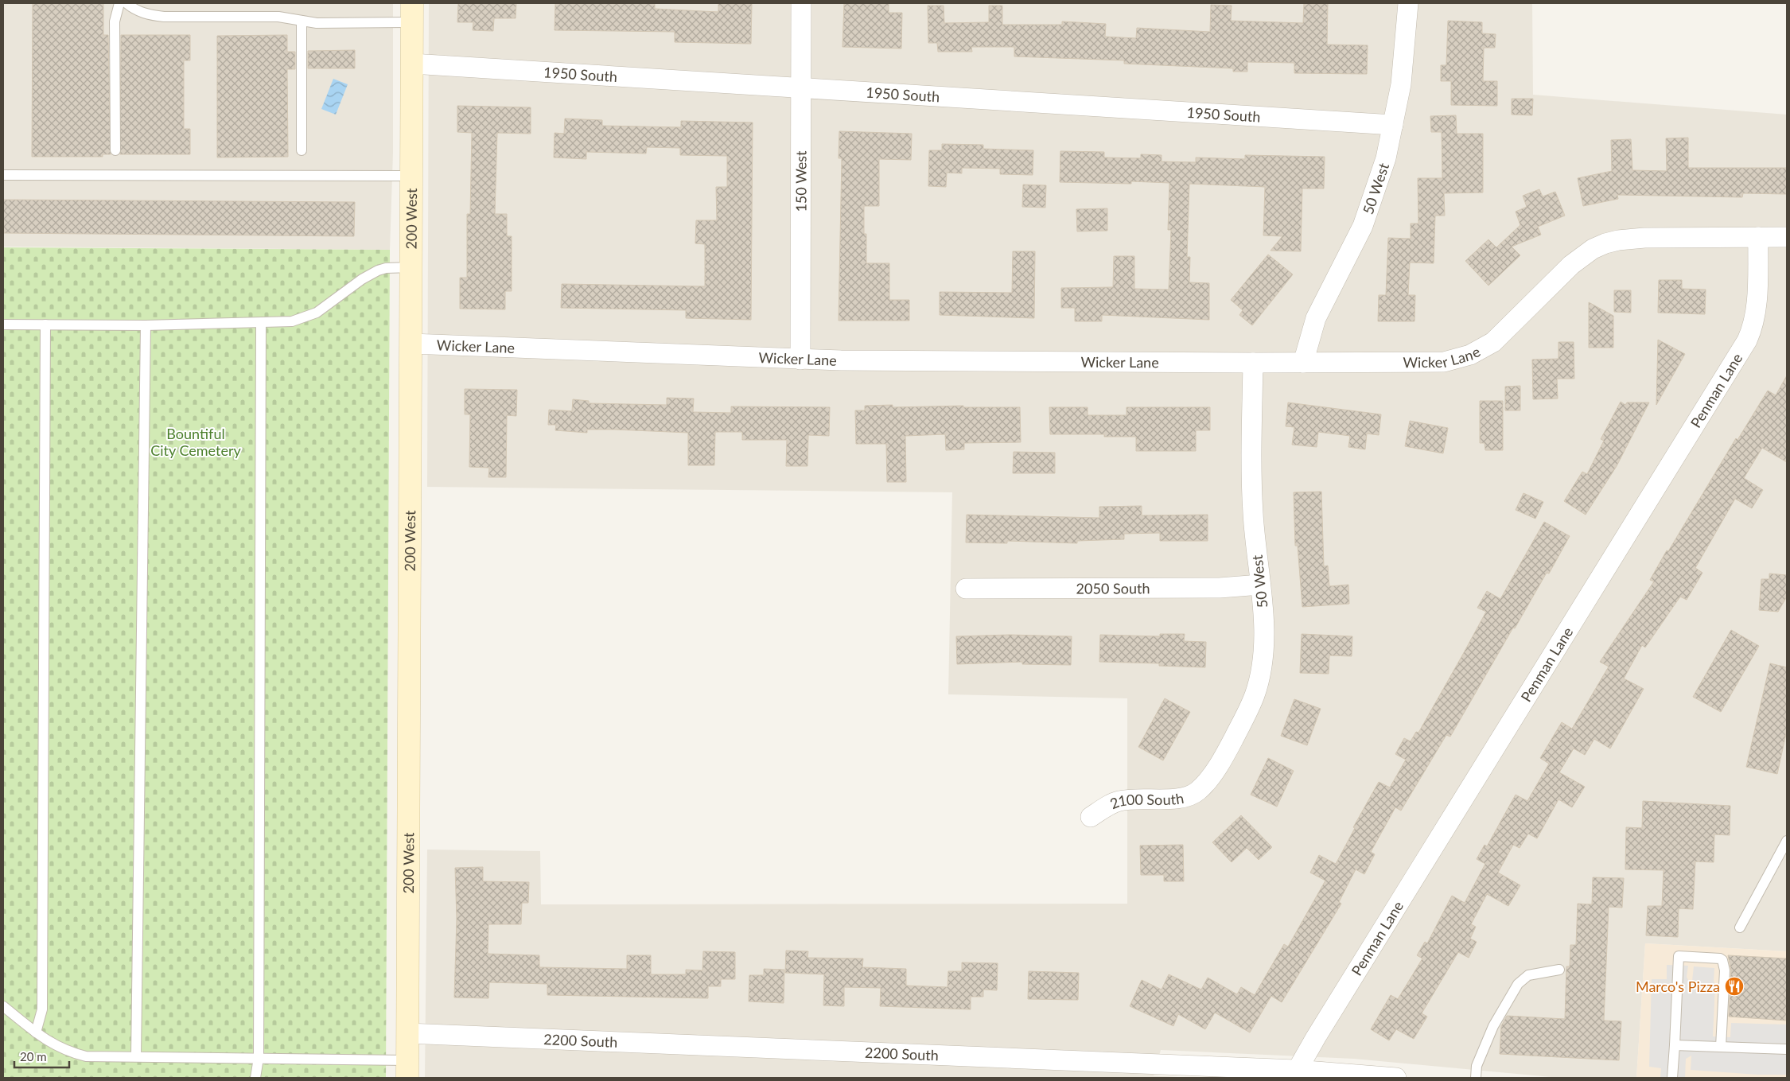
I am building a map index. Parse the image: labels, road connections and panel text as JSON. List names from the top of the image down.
{
  "streets": {
    "street": [
      "1950 South",
      "150 West",
      "50 West",
      "200 West",
      "Wicker Lane",
      "Penman Lane",
      "2050 South",
      "2100 South",
      "2200 South"
    ]
  },
  "crossings": [
    ["1950 South", "150 West"],
    ["1950 South", "50 West"],
    ["1950 South", "200 West"],
    ["150 West", "Wicker Lane"],
    ["50 West", "Wicker Lane"],
    ["50 West", "2050 South"],
    ["50 West", "2100 South"],
    ["200 West", "Wicker Lane"],
    ["200 West", "2200 South"],
    ["Wicker Lane", "Penman Lane"],
    ["Penman Lane", "2200 South"]
  ],
  "parks": ["Bountiful City Cemetery"],
  "places": {
    "restaurant": ["Marco's Pizza"]
  },
  "scale_bar": "20 m"
}
